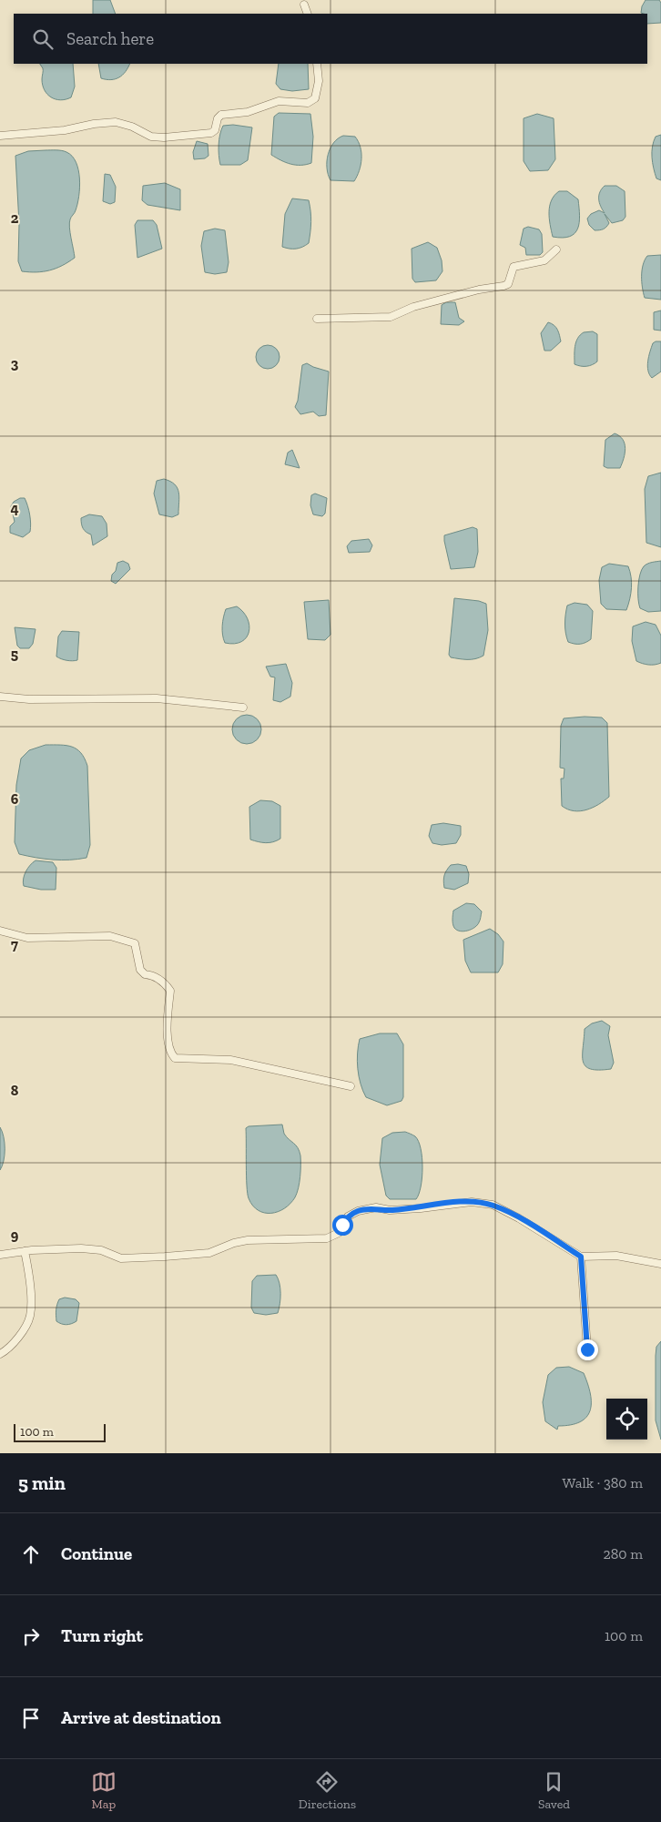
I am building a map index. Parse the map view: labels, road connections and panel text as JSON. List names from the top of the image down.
{
  "scale_bar": "100 m",
  "page": {
    "search": "Search here",
    "scale": "100 m",
    "heading": ["5 min", "Walk · 380 m"],
    "list": [
      ["Continue", "280 m"],
      ["Turn right", "100 m"],
      "Arrive at destination"
    ],
    "nav": ["Map", "Directions", "Saved"]
  },
  "grid": {
    "rows": [
      "2",
      "3",
      "4",
      "5",
      "6",
      "7",
      "8",
      "9"
    ]
  }
}
